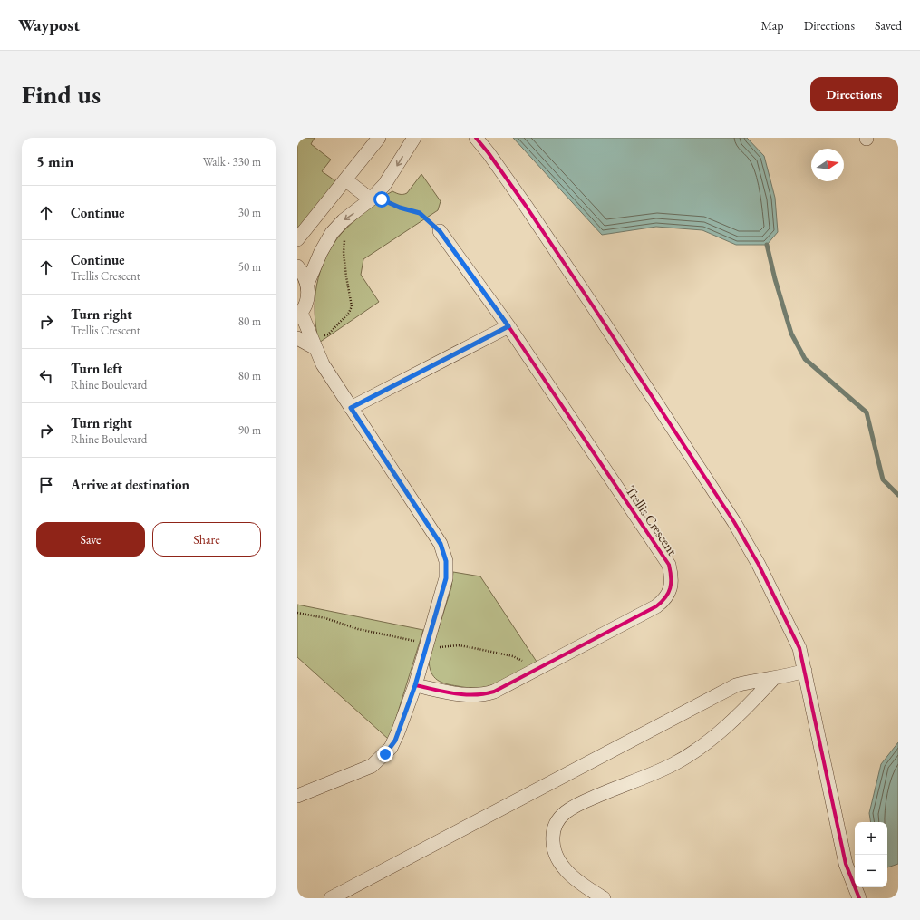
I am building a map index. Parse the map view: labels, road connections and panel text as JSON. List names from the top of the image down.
{
  "streets": {
    "street": ["Trellis Crescent"]
  },
  "north": "right",
  "page": {
    "header": "Waypost",
    "nav": ["Map", "Directions", "Saved"],
    "buttons": [
      "Directions",
      ["Save", "Share"]
    ],
    "title": "Find us",
    "heading": ["5 min", "Walk · 330 m"],
    "list": [
      ["Continue", "30 m"],
      ["Continue", "Trellis Crescent", "50 m"],
      ["Turn right", "Trellis Crescent", "80 m"],
      ["Turn left", "Rhine Boulevard", "80 m"],
      ["Turn right", "Rhine Boulevard", "90 m"],
      "Arrive at destination"
    ],
    "map_buttons": ["+", "−"]
  }
}
